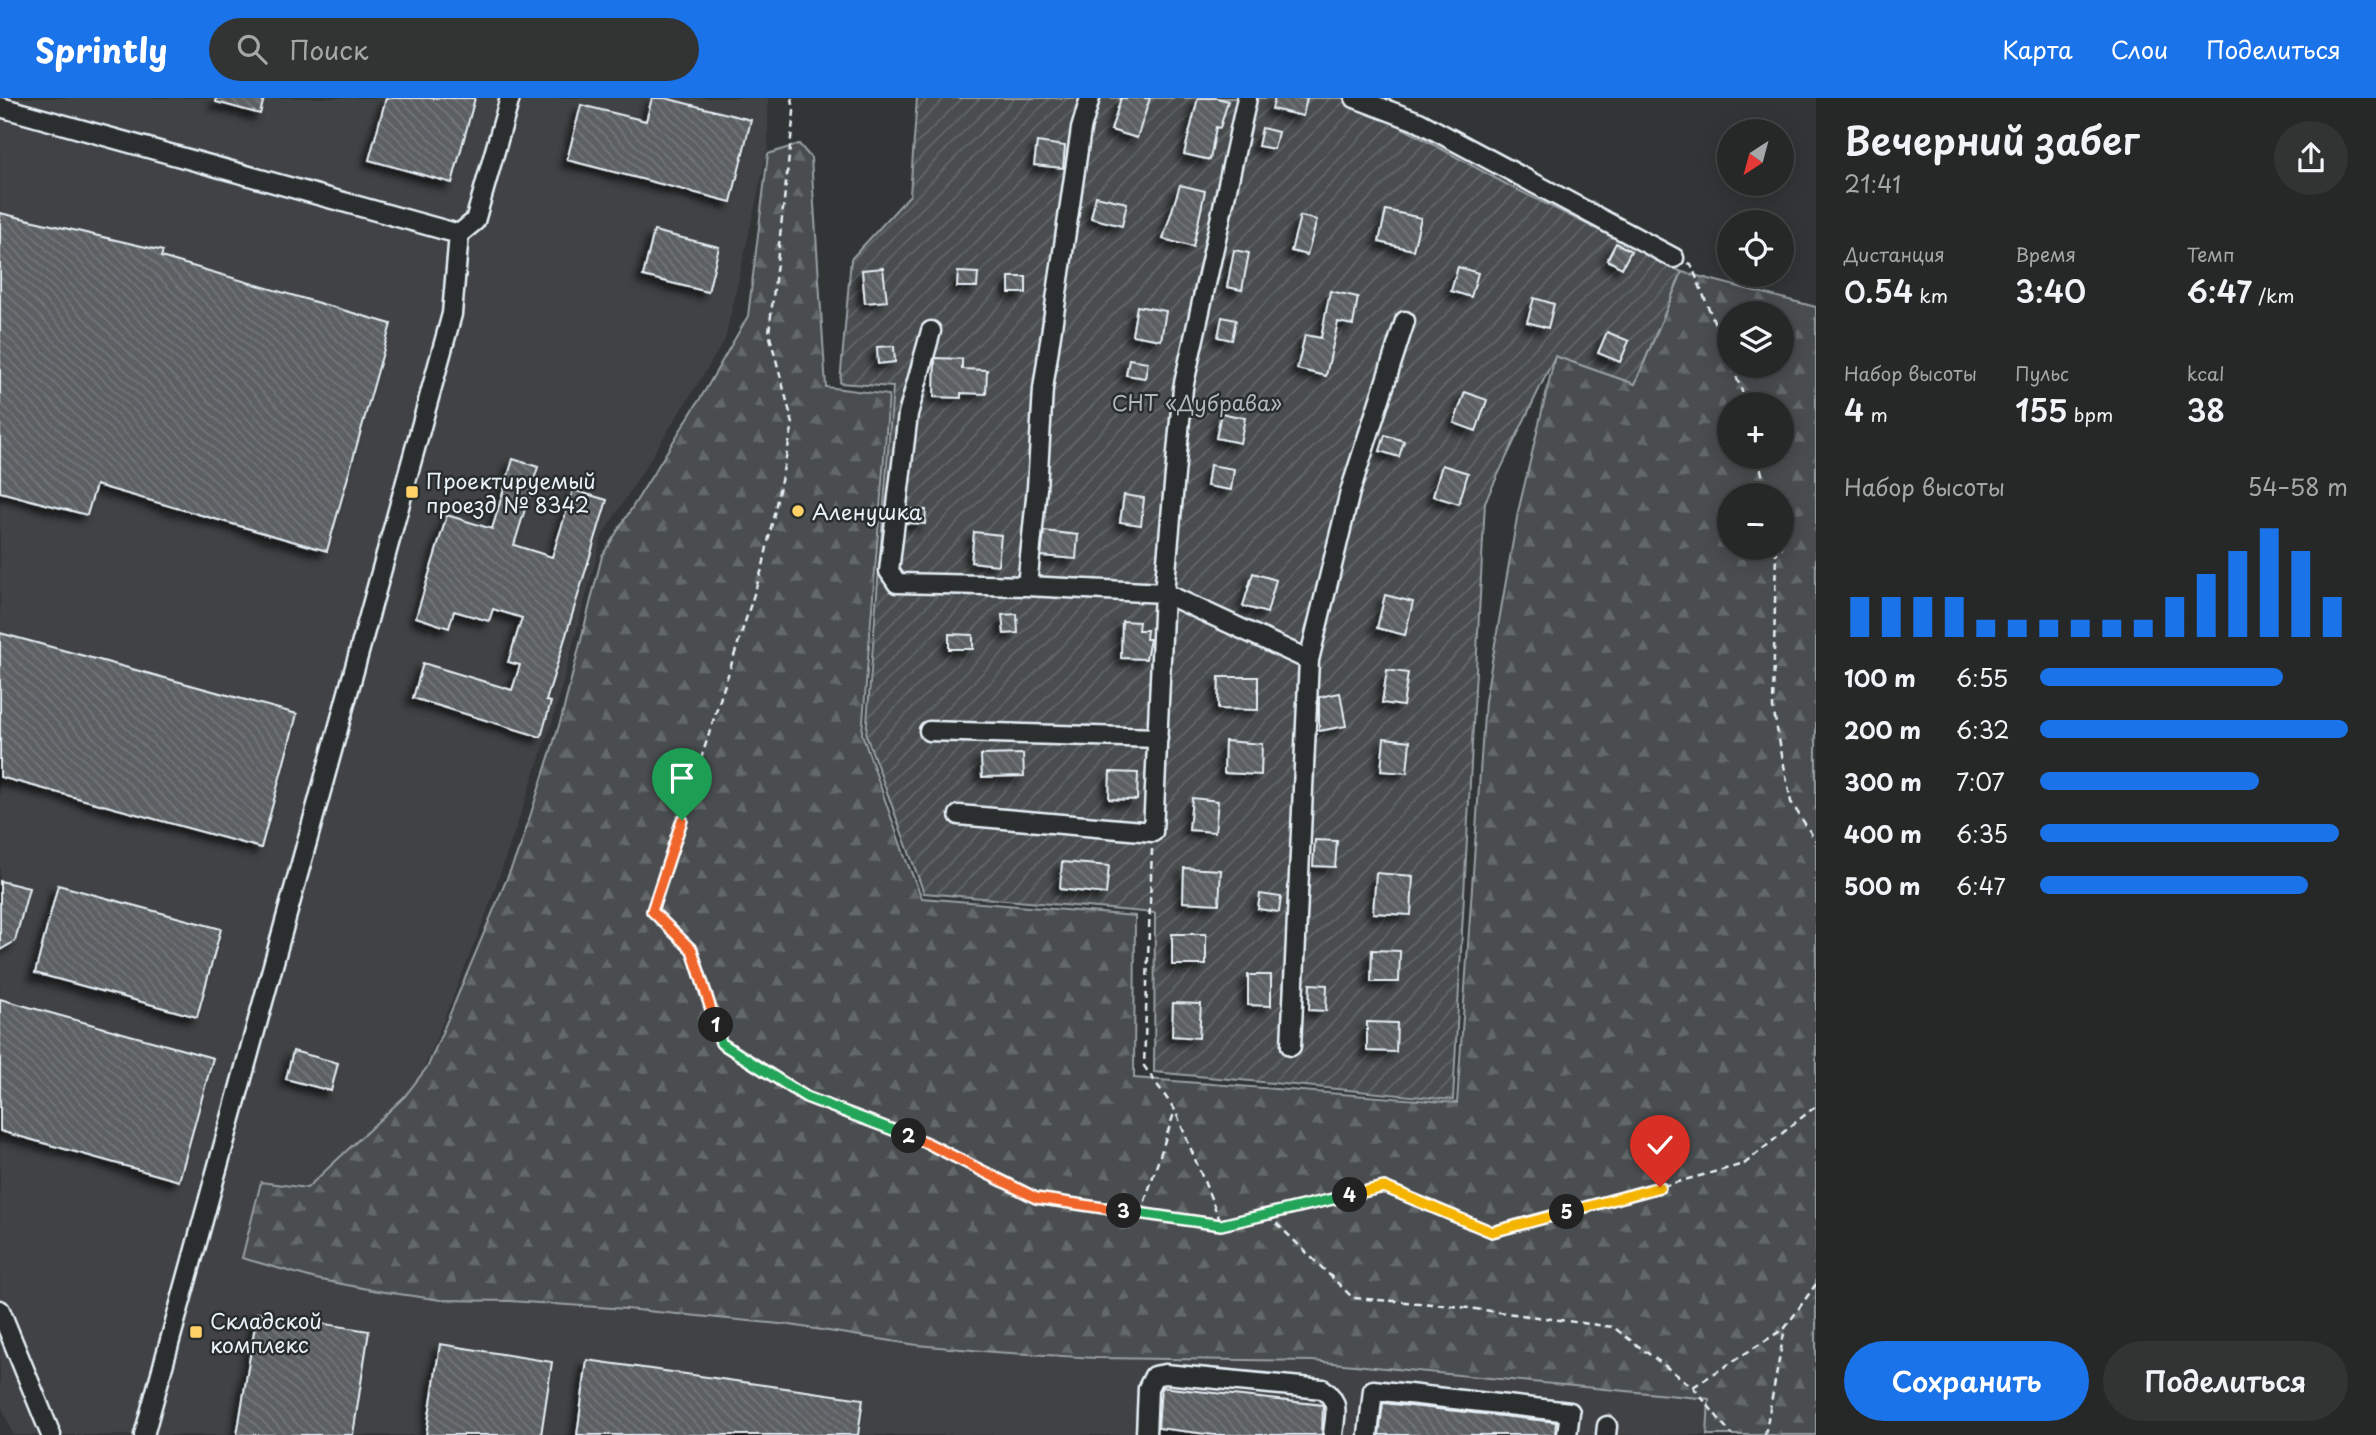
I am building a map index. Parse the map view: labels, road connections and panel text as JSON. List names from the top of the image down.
{
  "parks": ["СНТ «Дубрава»"],
  "places": {
    "transit": ["Проектируемый проезд № 8342", "Складской комплекс"],
    "other": ["Аленушка"]
  },
  "north": "bottom left",
  "page": {
    "header": "Sprintly",
    "search": "Поиск",
    "nav": ["Карта", "Слои", "Поделиться"],
    "heading": ["Вечерний забег", "21:41"],
    "map_buttons": ["+", "−"],
    "stats": [
      ["Дистанция", "0.54 km"],
      ["Время", "3:40"],
      ["Темп", "6:47 /km"],
      ["Набор высоты", "4 m"],
      ["Пульс", "155 bpm"],
      ["kcal", "38"]
    ],
    "chart": ["Набор высоты", "54–58 m"],
    "list": [
      {
        "name": "100 m",
        "note": "6:55"
      },
      {
        "name": "200 m",
        "note": "6:32"
      },
      {
        "name": "300 m",
        "note": "7:07"
      },
      {
        "name": "400 m",
        "note": "6:35"
      },
      {
        "name": "500 m",
        "note": "6:47"
      }
    ],
    "pins": [
      "1",
      "2",
      "4",
      "3",
      "5"
    ],
    "buttons": ["Сохранить", "Поделиться"]
  }
}
